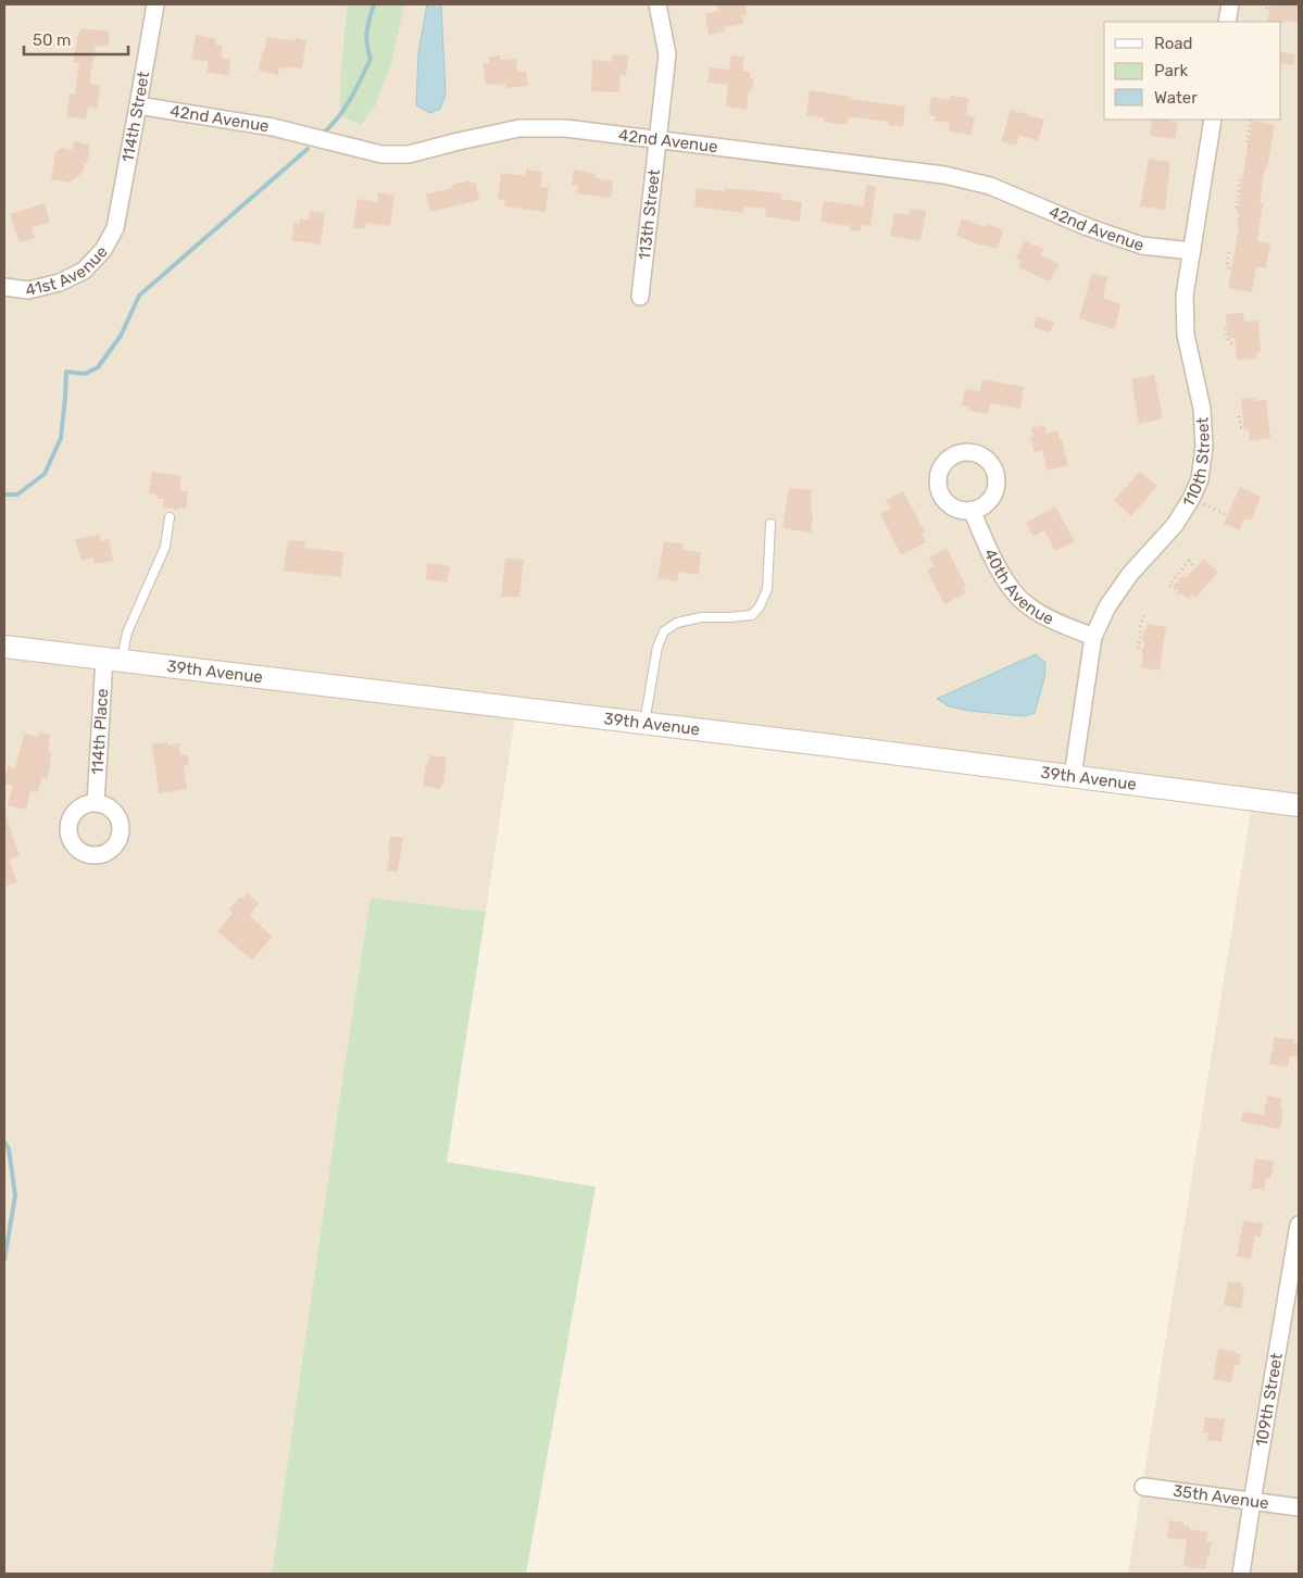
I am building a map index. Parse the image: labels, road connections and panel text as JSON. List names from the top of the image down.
{
  "streets": {
    "main road": ["39th Avenue"],
    "street": [
      "114th Street",
      "42nd Avenue",
      "113th Street",
      "41st Avenue",
      "110th Street",
      "40th Avenue",
      "114th Place",
      "109th Street",
      "35th Avenue"
    ]
  },
  "crossings": [
    ["114th Street", "42nd Avenue"],
    ["114th Street", "41st Avenue"],
    ["42nd Avenue", "113th Street"],
    ["42nd Avenue", "110th Street"],
    ["110th Street", "40th Avenue"],
    ["110th Street", "39th Avenue"],
    ["39th Avenue", "114th Place"],
    ["109th Street", "35th Avenue"]
  ],
  "legend": ["Road", "Park", "Water"],
  "scale_bar": "50 m"
}
